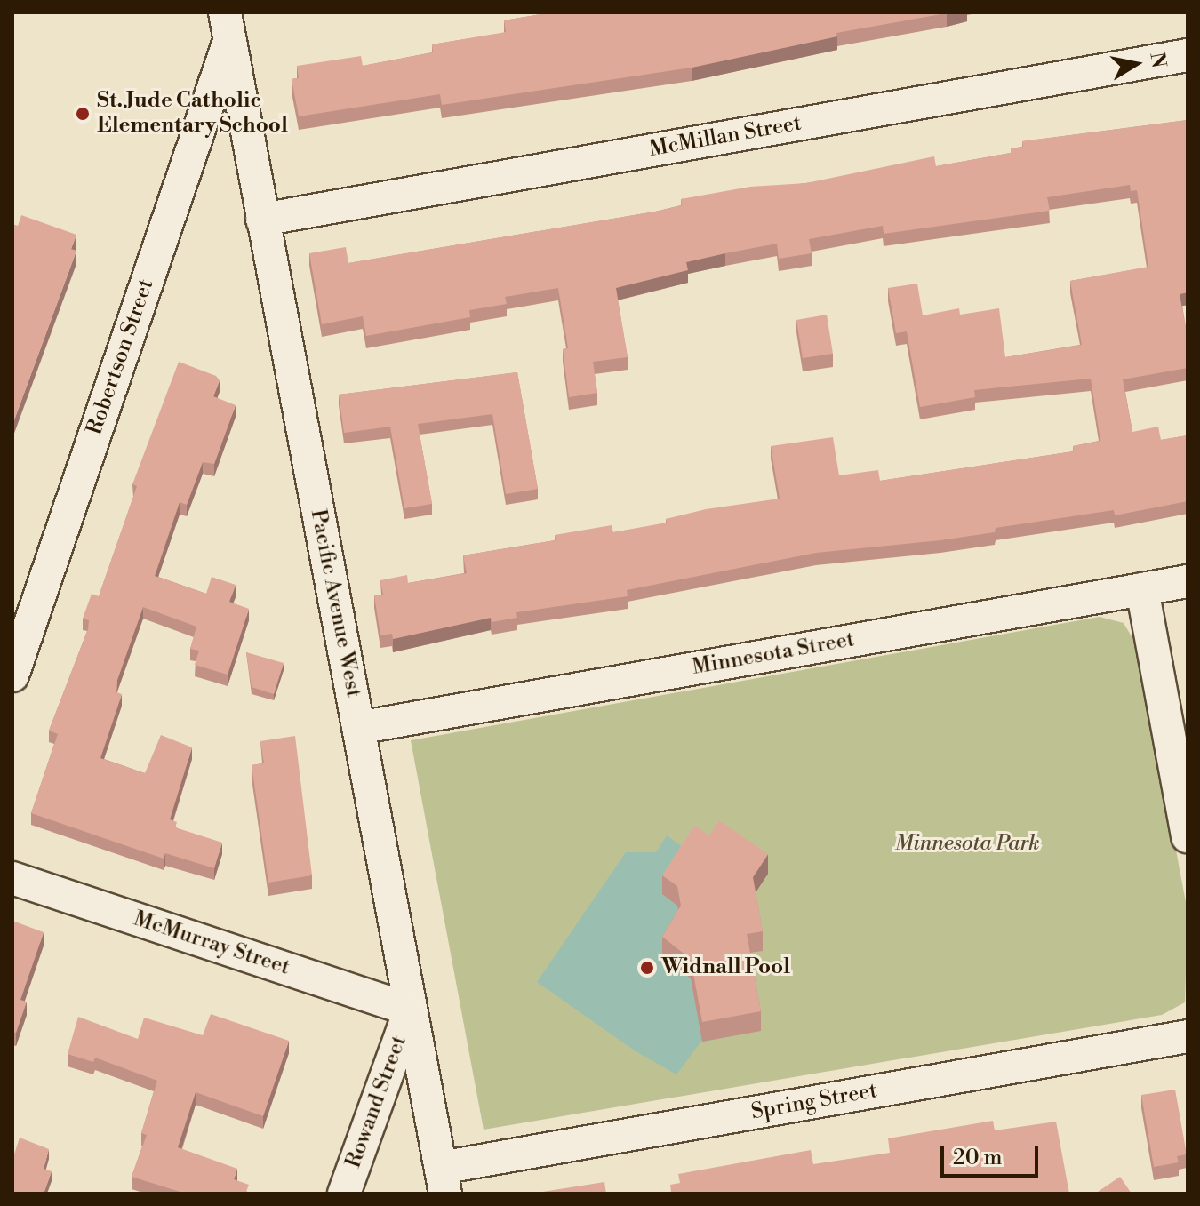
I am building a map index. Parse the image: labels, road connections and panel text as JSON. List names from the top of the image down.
{
  "streets": {
    "street": [
      "McMillan Street",
      "Robertson Street",
      "Pacific Avenue West",
      "Minnesota Street",
      "McMurray Street",
      "Rowand Street",
      "Spring Street"
    ]
  },
  "crossings": [
    ["McMillan Street", "Pacific Avenue West"],
    ["Robertson Street", "Pacific Avenue West"],
    ["Pacific Avenue West", "Minnesota Street"],
    ["Pacific Avenue West", "McMurray Street"],
    ["Pacific Avenue West", "Rowand Street"],
    ["Pacific Avenue West", "Spring Street"],
    ["McMurray Street", "Rowand Street"]
  ],
  "parks": ["Minnesota Park"],
  "places": ["St. Jude Catholic Elementary School", "Widnall Pool"],
  "scale_bar": "20 m",
  "north": "right"
}
